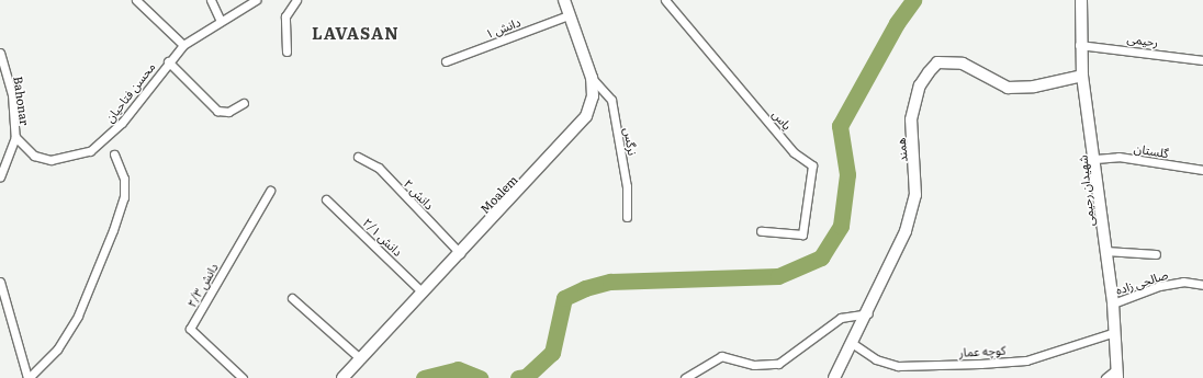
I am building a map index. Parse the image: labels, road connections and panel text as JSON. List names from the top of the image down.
{
  "streets": {
    "street": [
      "دانش ۱",
      "رحیمی",
      "محسن فتاحیان",
      "Bahonar",
      "یاس",
      "نرگس",
      "همند",
      "گلستان",
      "شهیدان رحیمی",
      "دانش ۲",
      "Moalem",
      "دانش ۲/۱",
      "صالحی زاده",
      "دانش ۲/۳",
      "کوچه عمار"
    ]
  },
  "crossings": [
    ["دانش ۱", "Moalem"],
    ["رحیمی", "شهیدان رحیمی"],
    ["محسن فتاحیان", "Bahonar"],
    ["نرگس", "Moalem"],
    ["همند", "شهیدان رحیمی"],
    ["همند", "کوچه عمار"],
    ["گلستان", "شهیدان رحیمی"],
    ["شهیدان رحیمی", "صالحی زاده"],
    ["شهیدان رحیمی", "کوچه عمار"],
    ["دانش ۲", "Moalem"],
    ["Moalem", "دانش ۲/۱"]
  ],
  "districts": ["LAVASAN"]
}
